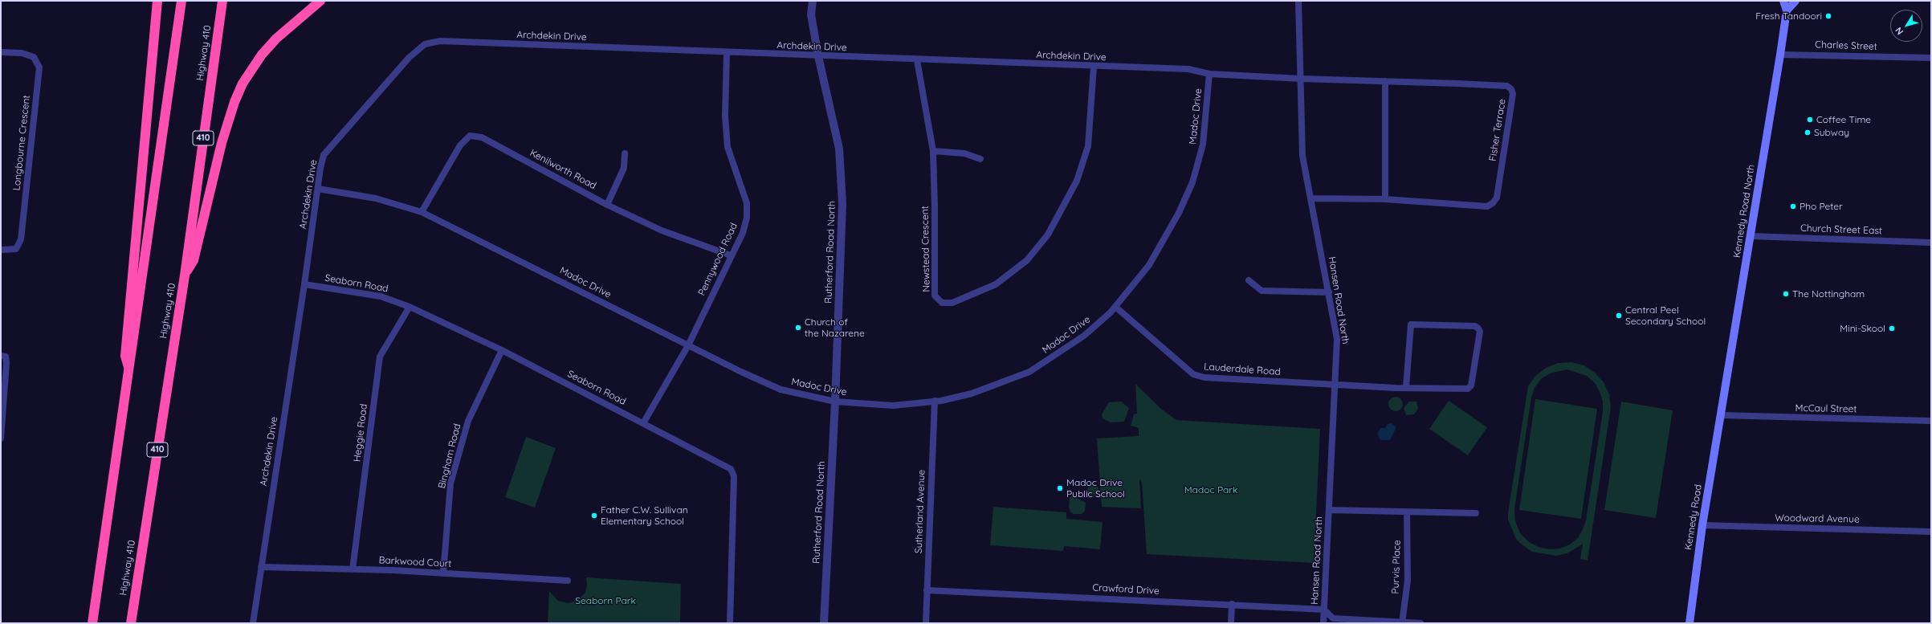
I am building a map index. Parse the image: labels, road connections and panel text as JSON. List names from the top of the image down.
{
  "streets": {
    "highway": ["Highway 410", "410"],
    "main road": ["Kennedy Road North", "Kennedy Road"],
    "street": [
      "Archdekin Drive",
      "Charles Street",
      "Madoc Drive",
      "Fisher Terrace",
      "Longbourne Crescent",
      "Kenilworth Road",
      "Church Street East",
      "Newstead Crescent",
      "Rutherford Road North",
      "Pennywood Road",
      "Seaborn Road",
      "Hansen Road North",
      "Lauderdale Road",
      "McCaul Street",
      "Heggie Road",
      "Bingham Road",
      "Sutherland Avenue",
      "Woodward Avenue",
      "Barkwood Court",
      "Purvis Place",
      "Crawford Drive"
    ]
  },
  "crossings": [
    ["Archdekin Drive", "Madoc Drive"],
    ["Archdekin Drive", "Fisher Terrace"],
    ["Archdekin Drive", "Newstead Crescent"],
    ["Archdekin Drive", "Rutherford Road North"],
    ["Archdekin Drive", "Pennywood Road"],
    ["Archdekin Drive", "Seaborn Road"],
    ["Archdekin Drive", "Hansen Road North"],
    ["Archdekin Drive", "Barkwood Court"],
    ["Charles Street", "Kennedy Road North"],
    ["Madoc Drive", "Kenilworth Road"],
    ["Madoc Drive", "Rutherford Road North"],
    ["Madoc Drive", "Pennywood Road"],
    ["Madoc Drive", "Lauderdale Road"],
    ["Madoc Drive", "Sutherland Avenue"],
    ["Fisher Terrace", "Hansen Road North"],
    ["Kenilworth Road", "Pennywood Road"],
    ["Kennedy Road North", "Church Street East"],
    ["Kennedy Road North", "McCaul Street"],
    ["Kennedy Road North", "Kennedy Road"],
    ["Pennywood Road", "Seaborn Road"],
    ["Seaborn Road", "Heggie Road"],
    ["Seaborn Road", "Bingham Road"],
    ["Hansen Road North", "Lauderdale Road"],
    ["Hansen Road North", "Crawford Drive"],
    ["McCaul Street", "Kennedy Road"],
    ["Heggie Road", "Barkwood Court"],
    ["Bingham Road", "Barkwood Court"],
    ["Sutherland Avenue", "Crawford Drive"],
    ["Kennedy Road", "Woodward Avenue"]
  ],
  "parks": ["Madoc Park", "Seaborn Park"],
  "places": [
    "Fresh Tandoori",
    "Coffee Time",
    "Subway",
    "Pho Peter",
    "The Nottingham",
    "Central Peel Secondary School",
    "Church of the Nazarene",
    "Mini-Skool",
    "Madoc Drive Public School",
    "Father C.W. Sullivan Elementary School"
  ],
  "north": "bottom left"
}
